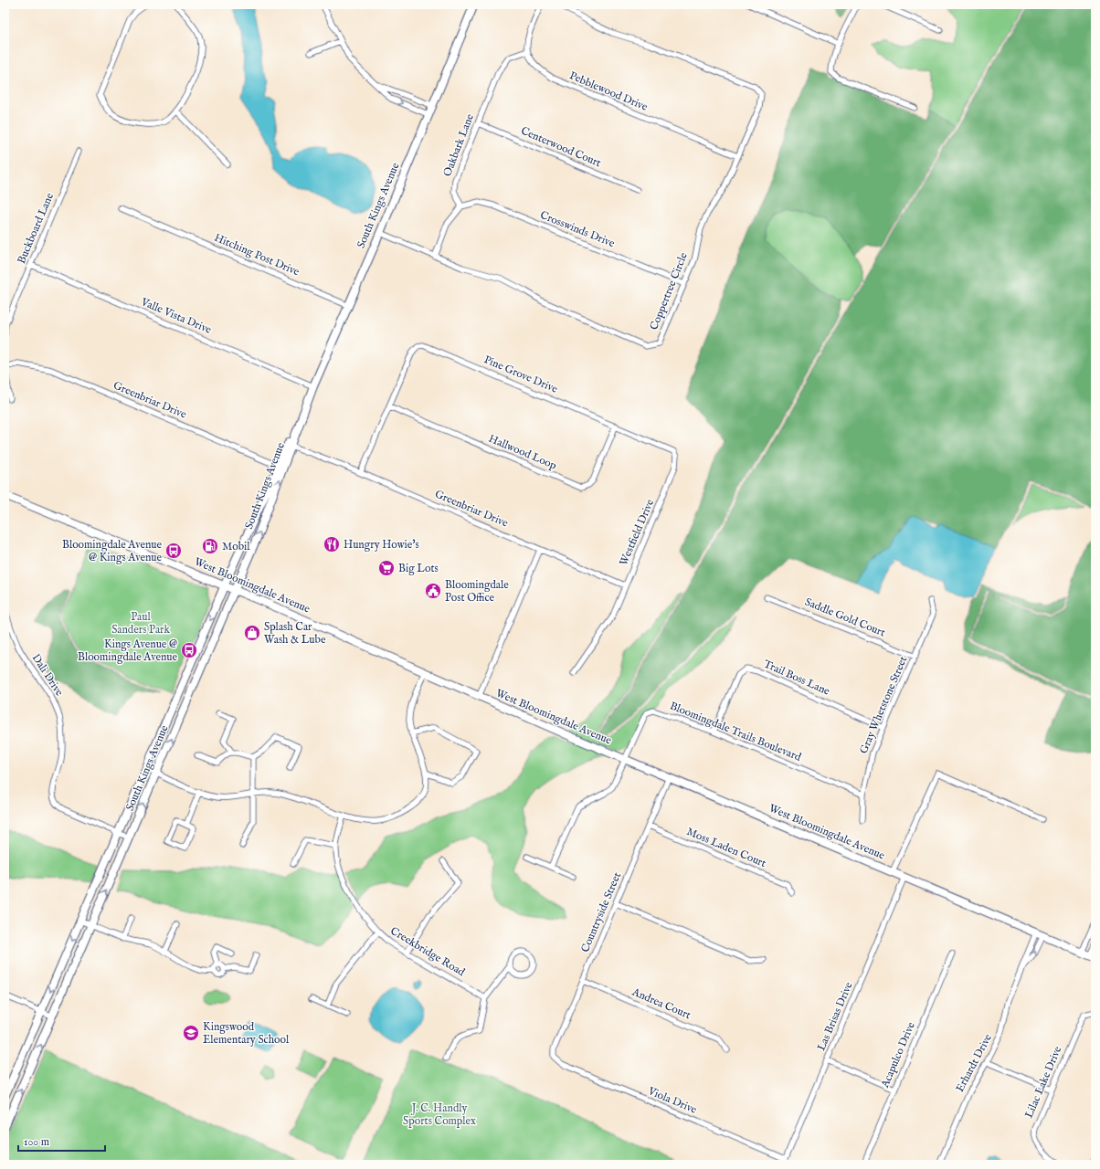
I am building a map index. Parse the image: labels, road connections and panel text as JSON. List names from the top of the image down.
{
  "streets": {
    "main road": ["South Kings Avenue", "West Bloomingdale Avenue"],
    "street": [
      "Pebblewood Drive",
      "Oakbark Lane",
      "Centerwood Court",
      "Buckboard Lane",
      "Crosswinds Drive",
      "Hitching Post Drive",
      "Coppertree Circle",
      "Valle Vista Drive",
      "Pine Grove Drive",
      "Greenbriar Drive",
      "Hallwood Loop",
      "Westfield Drive",
      "Saddle Gold Court",
      "Dali Drive",
      "Trail Boss Lane",
      "Gray Whetstone Street",
      "Bloomingdale Trails Boulevard",
      "Moss Laden Court",
      "Countryside Street",
      "Creekbridge Road",
      "Andrea Court",
      "Las Brisas Drive",
      "Acapulco Drive",
      "Erhardt Drive",
      "Lilac Lake Drive",
      "Viola Drive"
    ]
  },
  "crossings": [
    ["Pebblewood Drive", "Oakbark Lane"],
    ["Pebblewood Drive", "Coppertree Circle"],
    ["Oakbark Lane", "Centerwood Court"],
    ["Oakbark Lane", "Crosswinds Drive"],
    ["South Kings Avenue", "Hitching Post Drive"],
    ["South Kings Avenue", "Coppertree Circle"],
    ["South Kings Avenue", "Valle Vista Drive"],
    ["South Kings Avenue", "Greenbriar Drive"],
    ["South Kings Avenue", "West Bloomingdale Avenue"],
    ["South Kings Avenue", "Dali Drive"],
    ["Buckboard Lane", "Valle Vista Drive"],
    ["Crosswinds Drive", "Coppertree Circle"],
    ["Pine Grove Drive", "Hallwood Loop"],
    ["Pine Grove Drive", "Westfield Drive"],
    ["Greenbriar Drive", "Westfield Drive"],
    ["Hallwood Loop", "Westfield Drive"],
    ["West Bloomingdale Avenue", "Bloomingdale Trails Boulevard"],
    ["West Bloomingdale Avenue", "Countryside Street"],
    ["West Bloomingdale Avenue", "Las Brisas Drive"],
    ["West Bloomingdale Avenue", "Erhardt Drive"],
    ["Saddle Gold Court", "Gray Whetstone Street"],
    ["Trail Boss Lane", "Gray Whetstone Street"],
    ["Trail Boss Lane", "Bloomingdale Trails Boulevard"],
    ["Gray Whetstone Street", "Bloomingdale Trails Boulevard"],
    ["Moss Laden Court", "Countryside Street"],
    ["Countryside Street", "Andrea Court"],
    ["Countryside Street", "Viola Drive"],
    ["Las Brisas Drive", "Viola Drive"]
  ],
  "parks": ["Paul Sanders Park", "J. C. Handly Sports Complex"],
  "places": {
    "restaurant": ["Hungry Howie's"],
    "fuel station": ["Mobil"],
    "bus stop": ["Bloomingdale Avenue @ Kings Avenue", "Kings Avenue @ Bloomingdale Avenue"],
    "supermarket": ["Big Lots"],
    "public building": ["Bloomingdale Post Office"],
    "shop": ["Splash Car Wash & Lube"],
    "school or university": ["Kingswood Elementary School"]
  },
  "scale_bar": "100 m"
}
